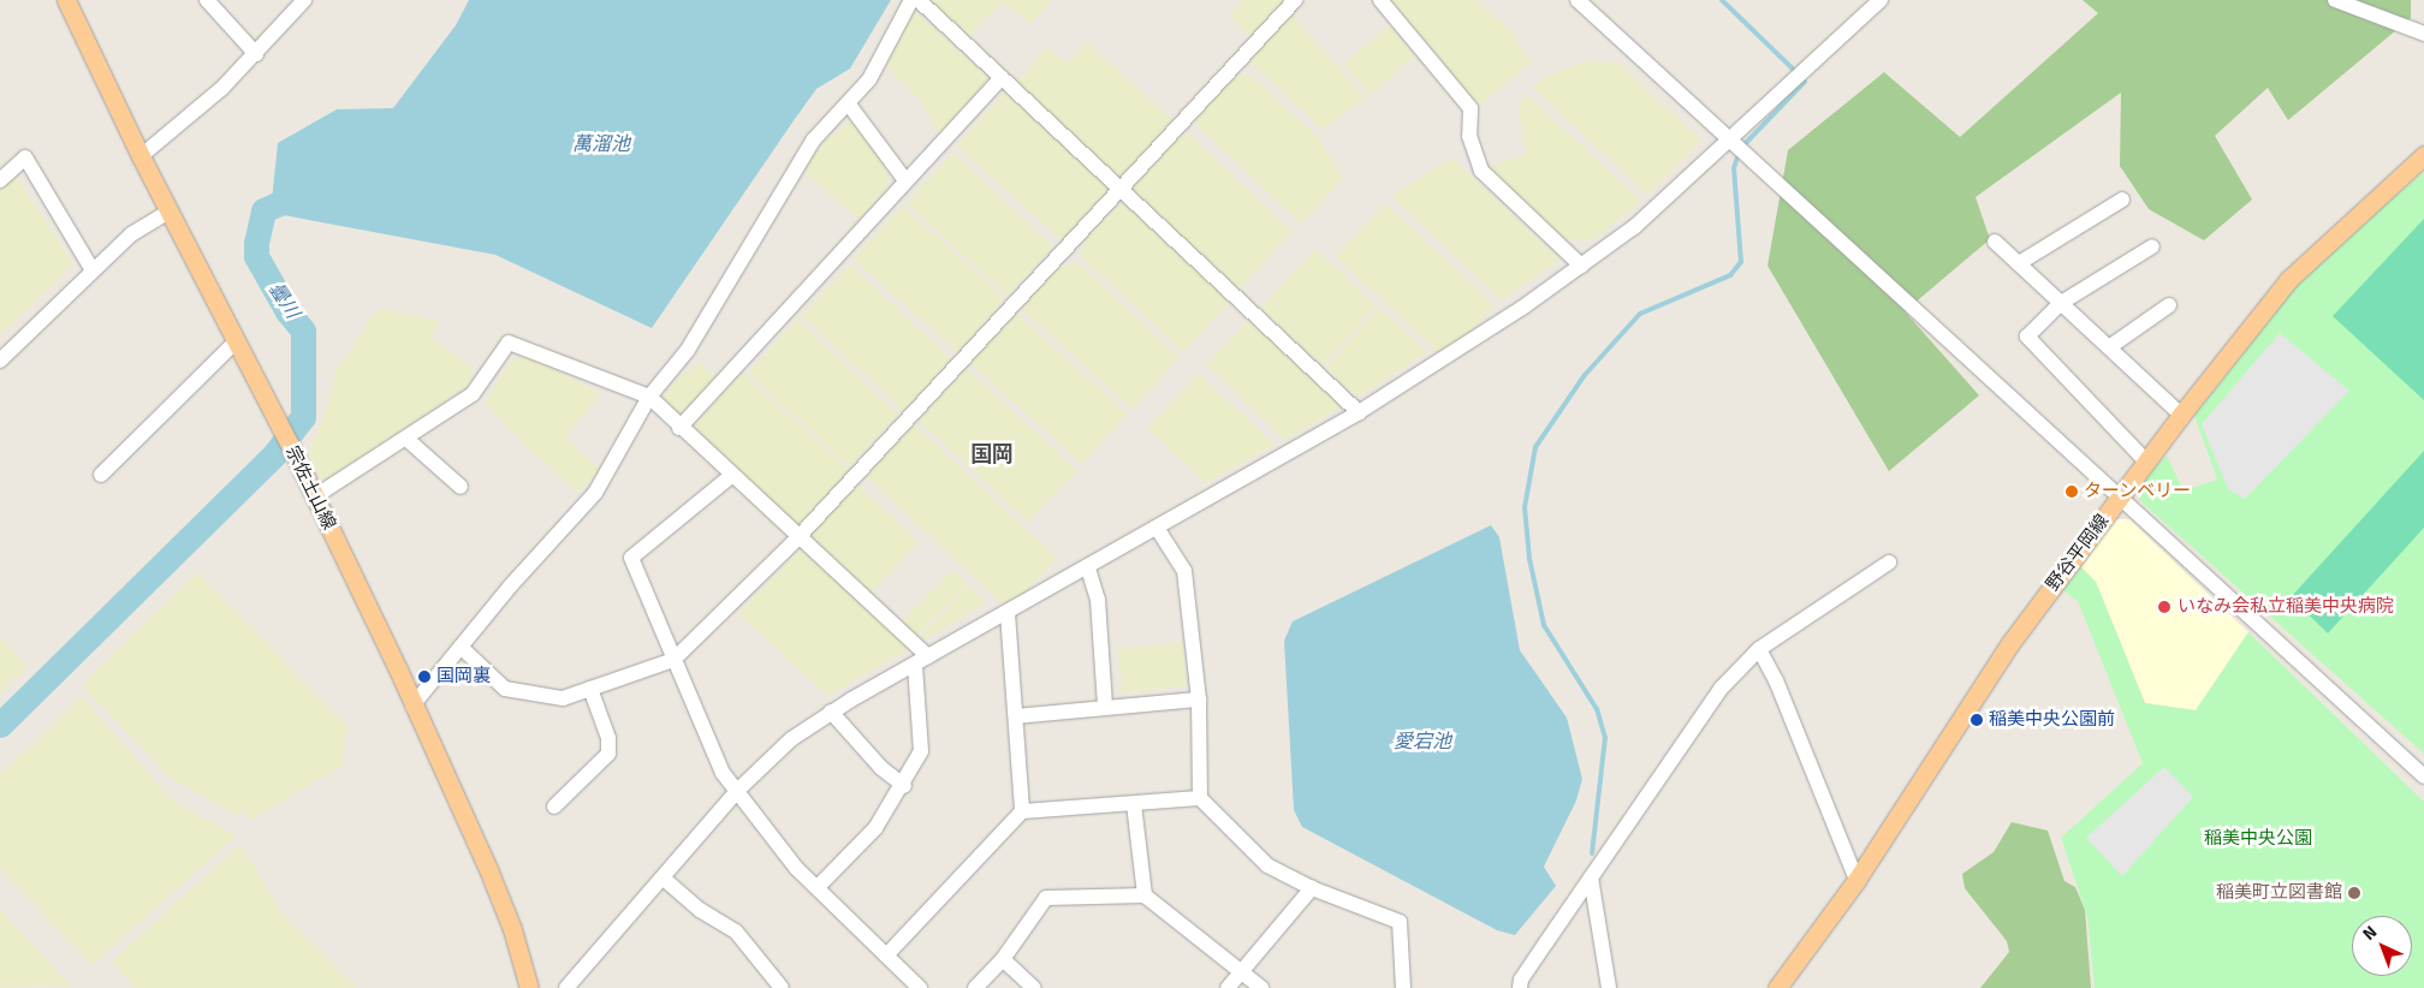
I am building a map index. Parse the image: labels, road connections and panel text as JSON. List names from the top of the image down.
{
  "streets": {
    "main road": ["宗佐土山線", "野谷平岡線"]
  },
  "districts": ["国岡"],
  "water": ["萬溜池", "曇川", "愛宕池"],
  "parks": ["稲美中央公園"],
  "places": [
    "ターンベリー",
    "いなみ会私立稲美中央病院",
    "国岡裏",
    "稲美中央公園前",
    "稲美町立図書館"
  ],
  "north": "top left"
}
